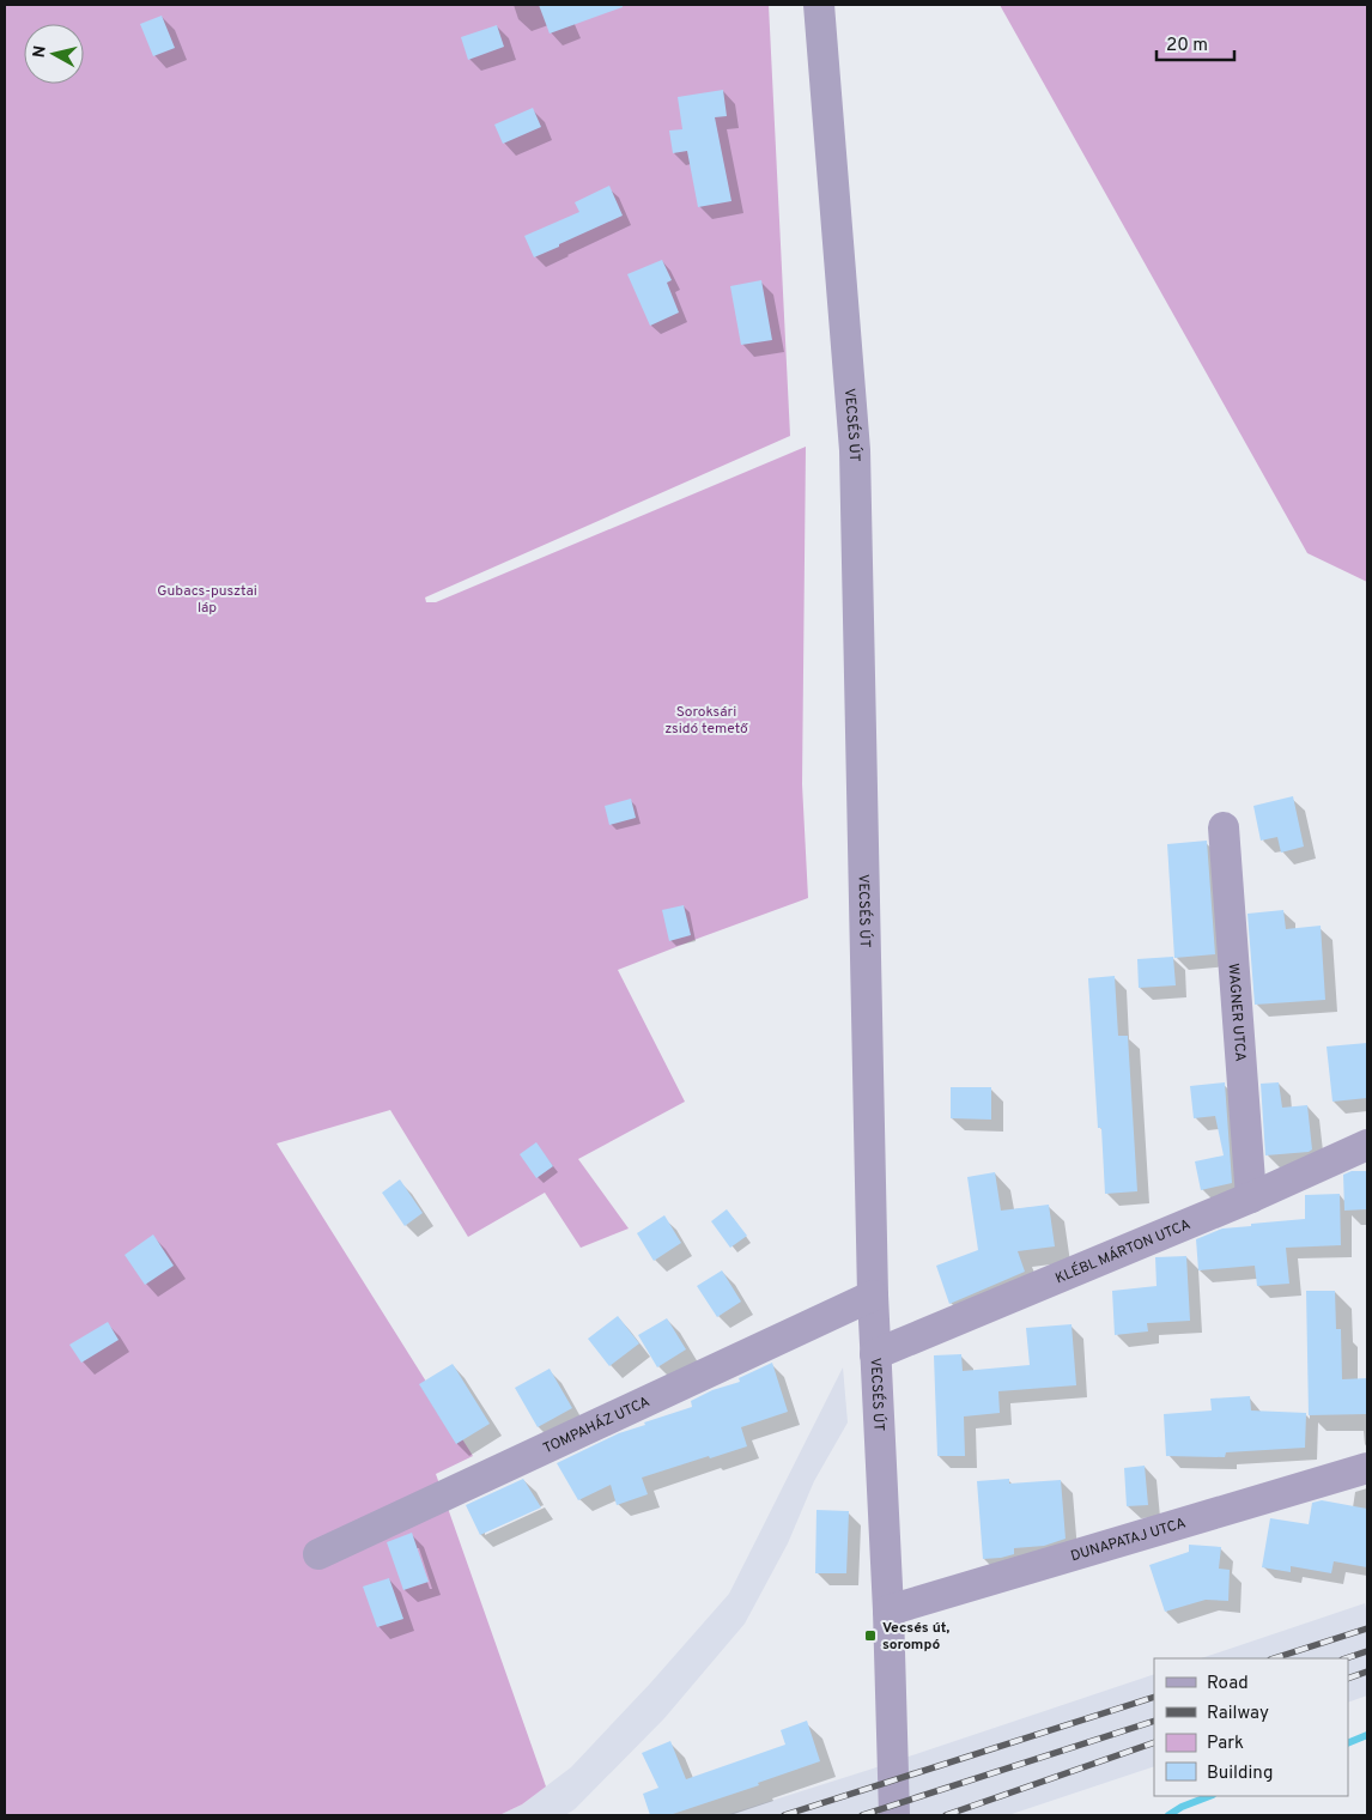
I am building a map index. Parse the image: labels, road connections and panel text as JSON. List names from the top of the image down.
{
  "streets": {
    "street": [
      "VECSÉS ÚT",
      "WAGNER UTCA",
      "KLÉBL MÁRTON UTCA",
      "TOMPAHÁZ UTCA",
      "DUNAPATAJ UTCA"
    ]
  },
  "crossings": [
    ["VECSÉS ÚT", "KLÉBL MÁRTON UTCA"],
    ["VECSÉS ÚT", "TOMPAHÁZ UTCA"],
    ["VECSÉS ÚT", "DUNAPATAJ UTCA"],
    ["WAGNER UTCA", "KLÉBL MÁRTON UTCA"]
  ],
  "parks": ["Gubacs-pusztai láp", "Soroksári zsidó temető"],
  "places": {
    "transit": ["Vecsés út, sorompó"]
  },
  "legend": [
    "Road",
    "Railway",
    "Park",
    "Building"
  ],
  "scale_bar": "20 m",
  "north": "left"
}
